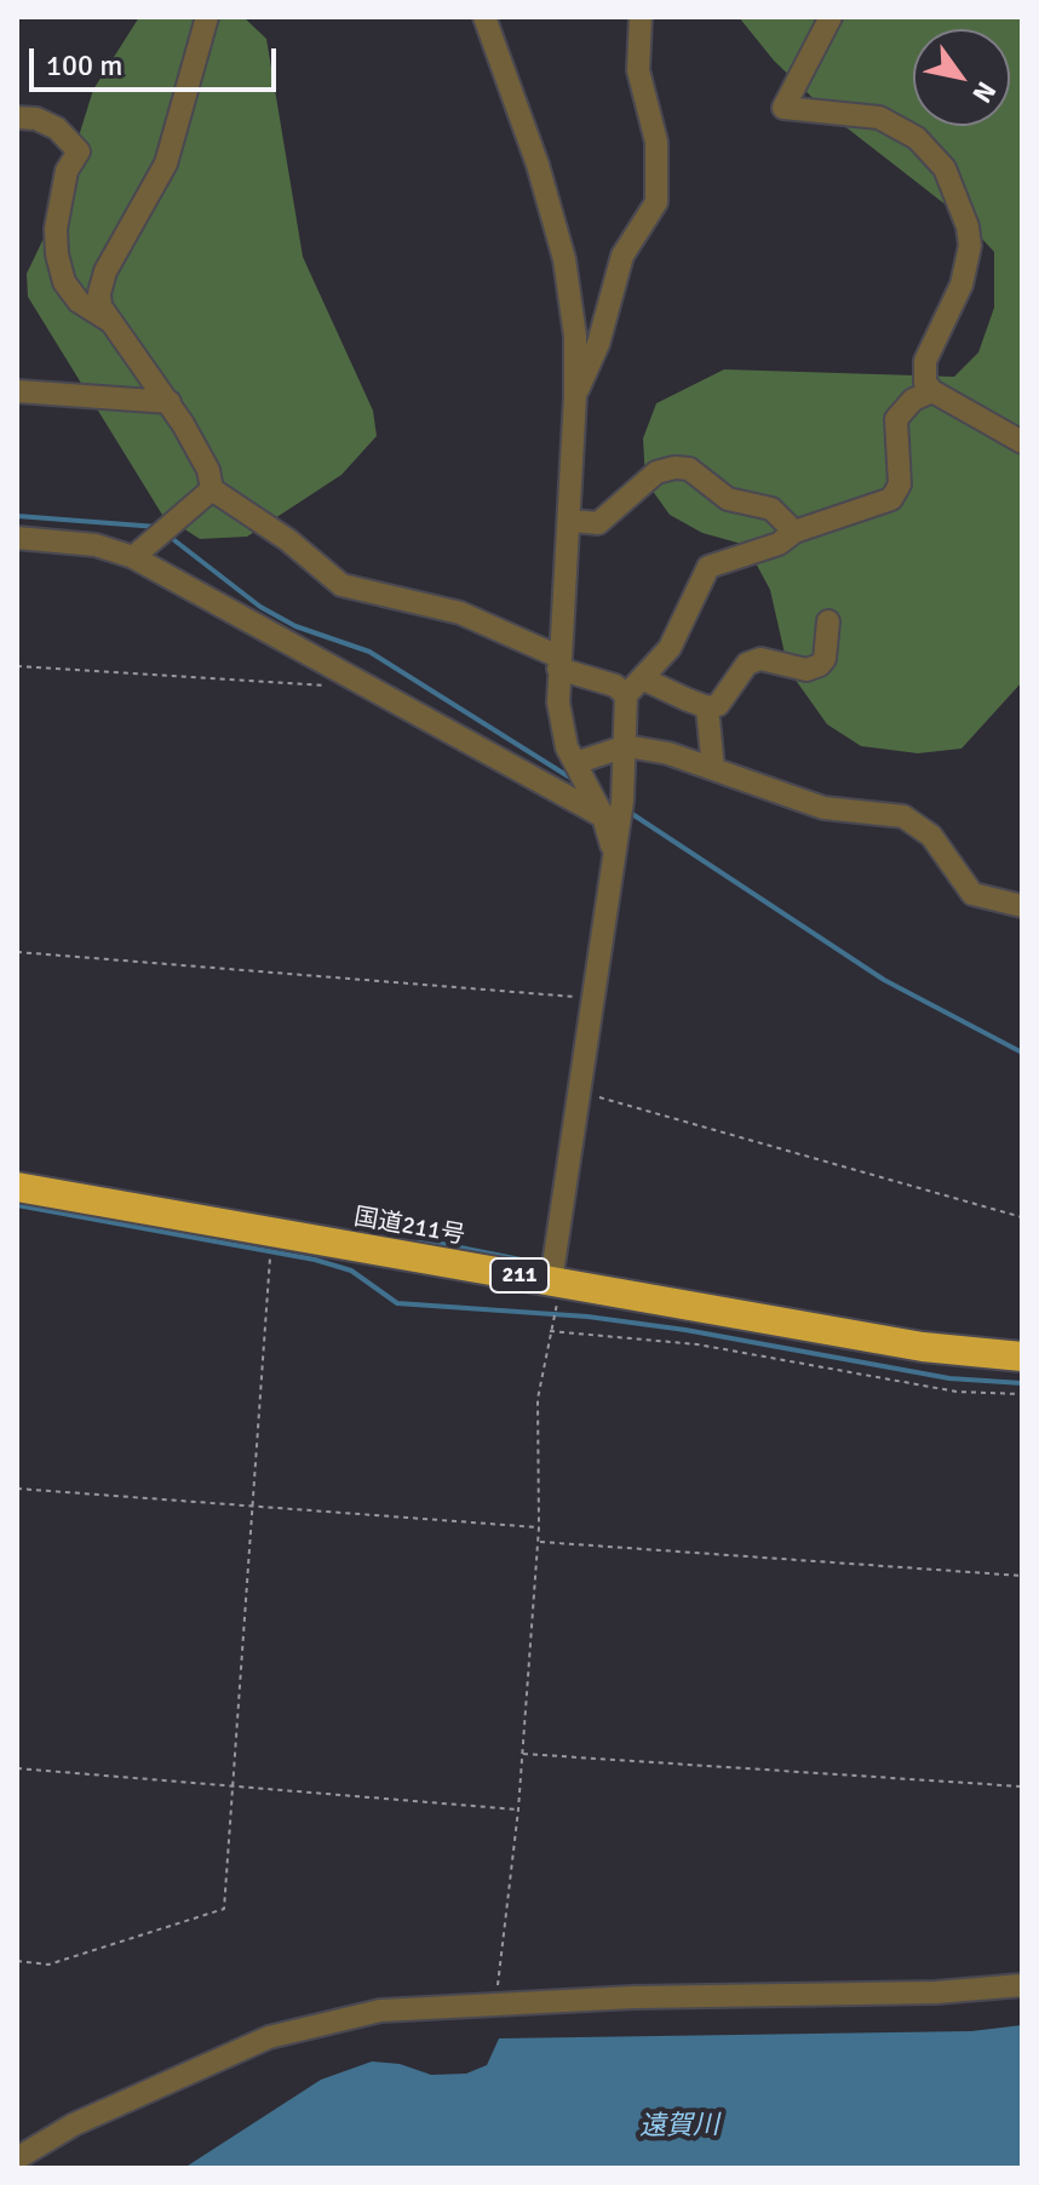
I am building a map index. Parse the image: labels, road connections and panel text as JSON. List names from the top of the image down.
{
  "streets": {
    "highway": ["国道211号", "211"]
  },
  "water": ["遠賀川"],
  "scale_bar": "100 m",
  "north": "bottom right"
}
